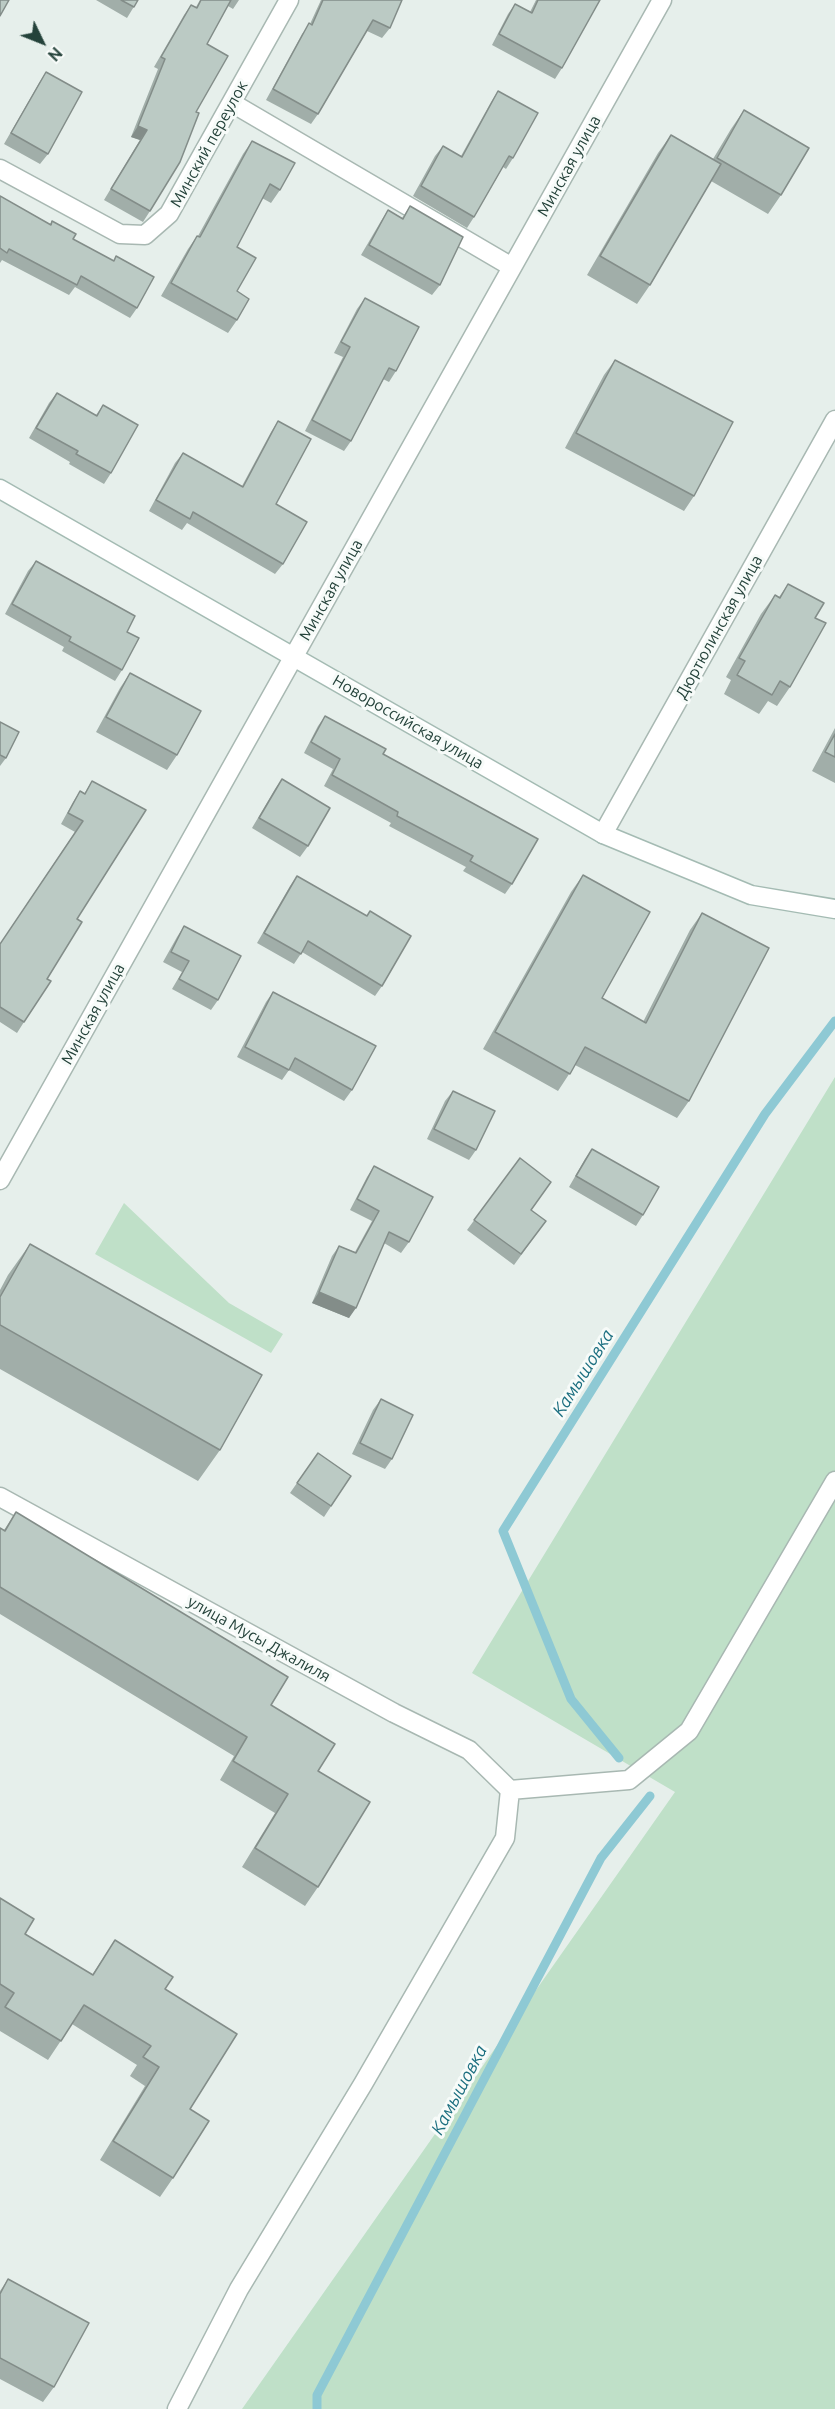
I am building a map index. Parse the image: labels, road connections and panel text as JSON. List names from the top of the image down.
{
  "streets": {
    "street": [
      "Минский переулок",
      "Минская улица",
      "Дюртюлинская улица",
      "Новороссийская улица",
      "улица Мусы Джалиля"
    ]
  },
  "crossings": [
    ["Минская улица", "Новороссийская улица"],
    ["Дюртюлинская улица", "Новороссийская улица"]
  ],
  "water": ["Камышовка"],
  "north": "bottom right"
}
